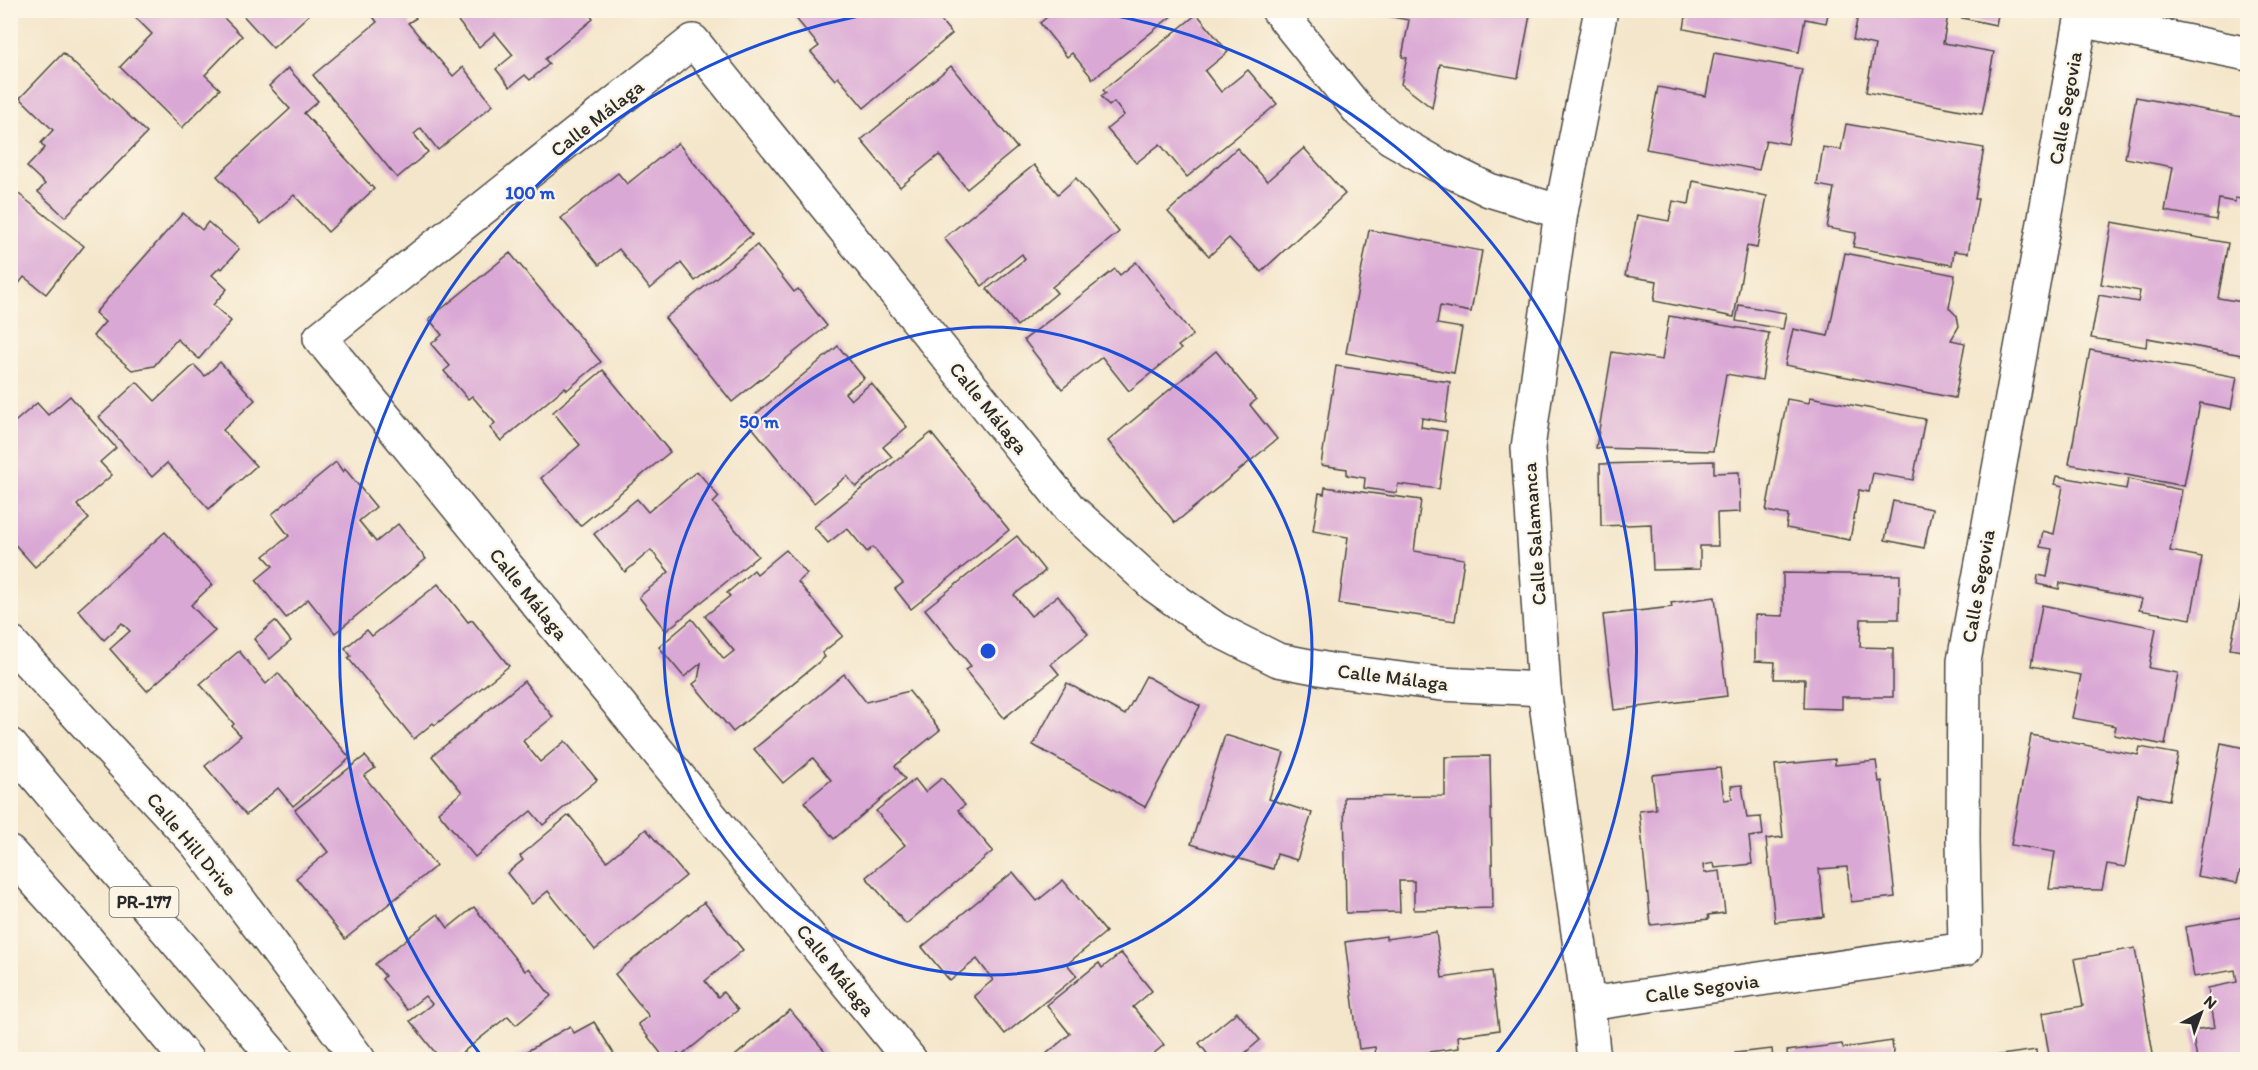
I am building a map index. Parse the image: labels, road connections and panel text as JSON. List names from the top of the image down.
{
  "streets": {
    "main road": [
      "Calle Segovia",
      "Calle Málaga",
      "Calle Salamanca",
      "Calle Hill Drive",
      "PR-177"
    ]
  },
  "crossings": [
    ["Calle Segovia", "Calle Salamanca"],
    ["Calle Málaga", "Calle Salamanca"]
  ],
  "north": "top right",
  "rings": ["100 m", "50 m"]
}
